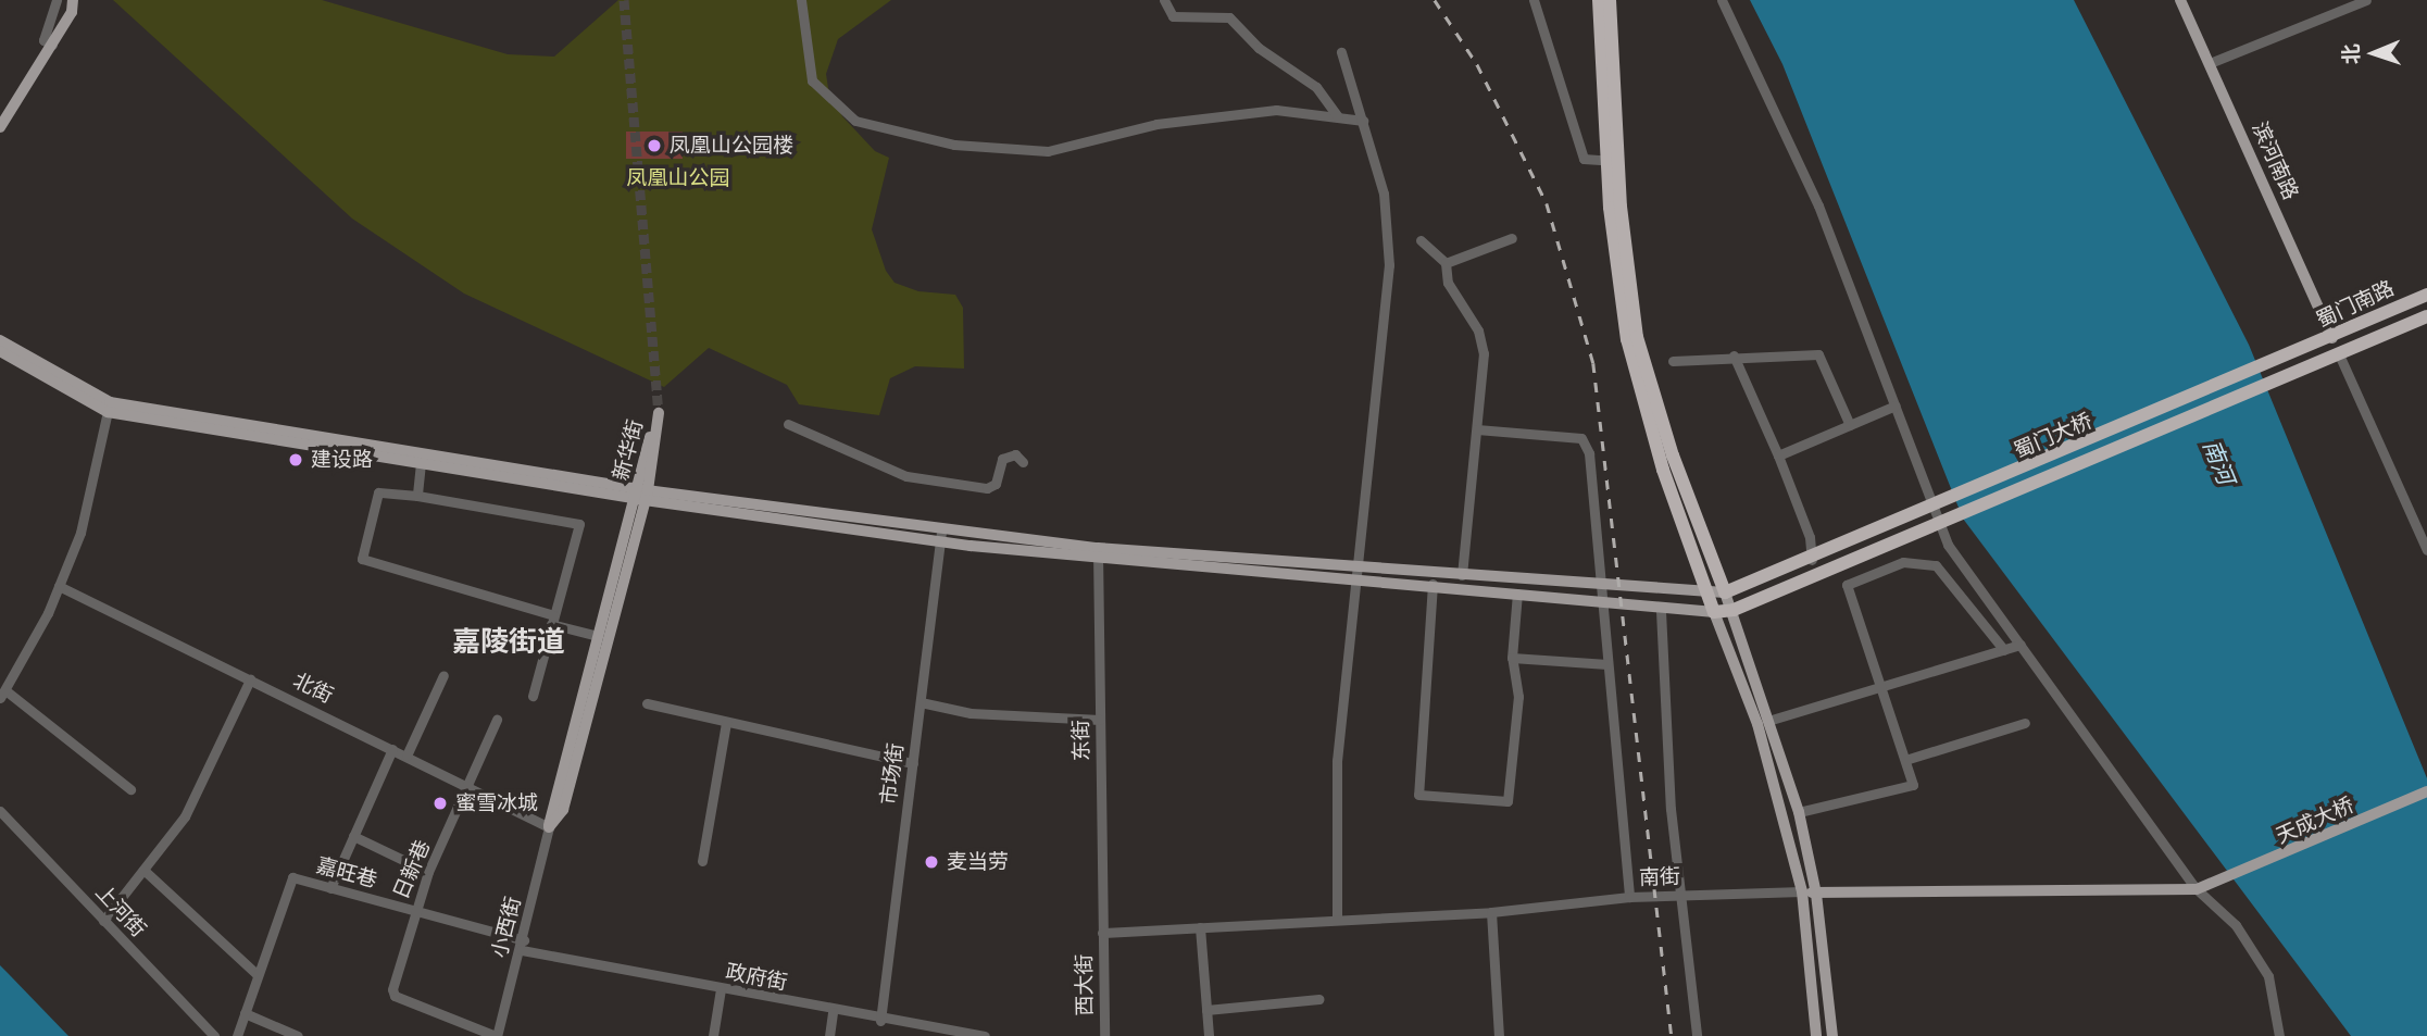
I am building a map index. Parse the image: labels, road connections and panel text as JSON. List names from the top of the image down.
{
  "streets": {
    "highway": ["蜀门南路", "蜀门大桥"],
    "main road": [
      "滨河南路",
      "新华街",
      "天成大桥",
      "南街"
    ],
    "street": [
      "北街",
      "东街",
      "市场街",
      "日新巷",
      "嘉旺巷",
      "上河街",
      "小西街",
      "政府街",
      "西大街"
    ]
  },
  "crossings": [
    ["滨河南路", "蜀门南路"],
    ["蜀门南路", "蜀门大桥"],
    ["新华街", "北街"],
    ["新华街", "小西街"],
    ["北街", "日新巷"],
    ["北街", "小西街"],
    ["东街", "南街"],
    ["东街", "西大街"],
    ["市场街", "政府街"],
    ["天成大桥", "南街"],
    ["日新巷", "嘉旺巷"],
    ["日新巷", "小西街"],
    ["嘉旺巷", "小西街"],
    ["嘉旺巷", "政府街"],
    ["南街", "西大街"],
    ["小西街", "政府街"]
  ],
  "districts": ["嘉陵街道"],
  "water": ["南河"],
  "parks": ["凤凰山公园"],
  "places": [
    "凤凰山公园楼",
    "建设路",
    "蜜雪冰城",
    "麦当劳"
  ],
  "north": "left"
}
